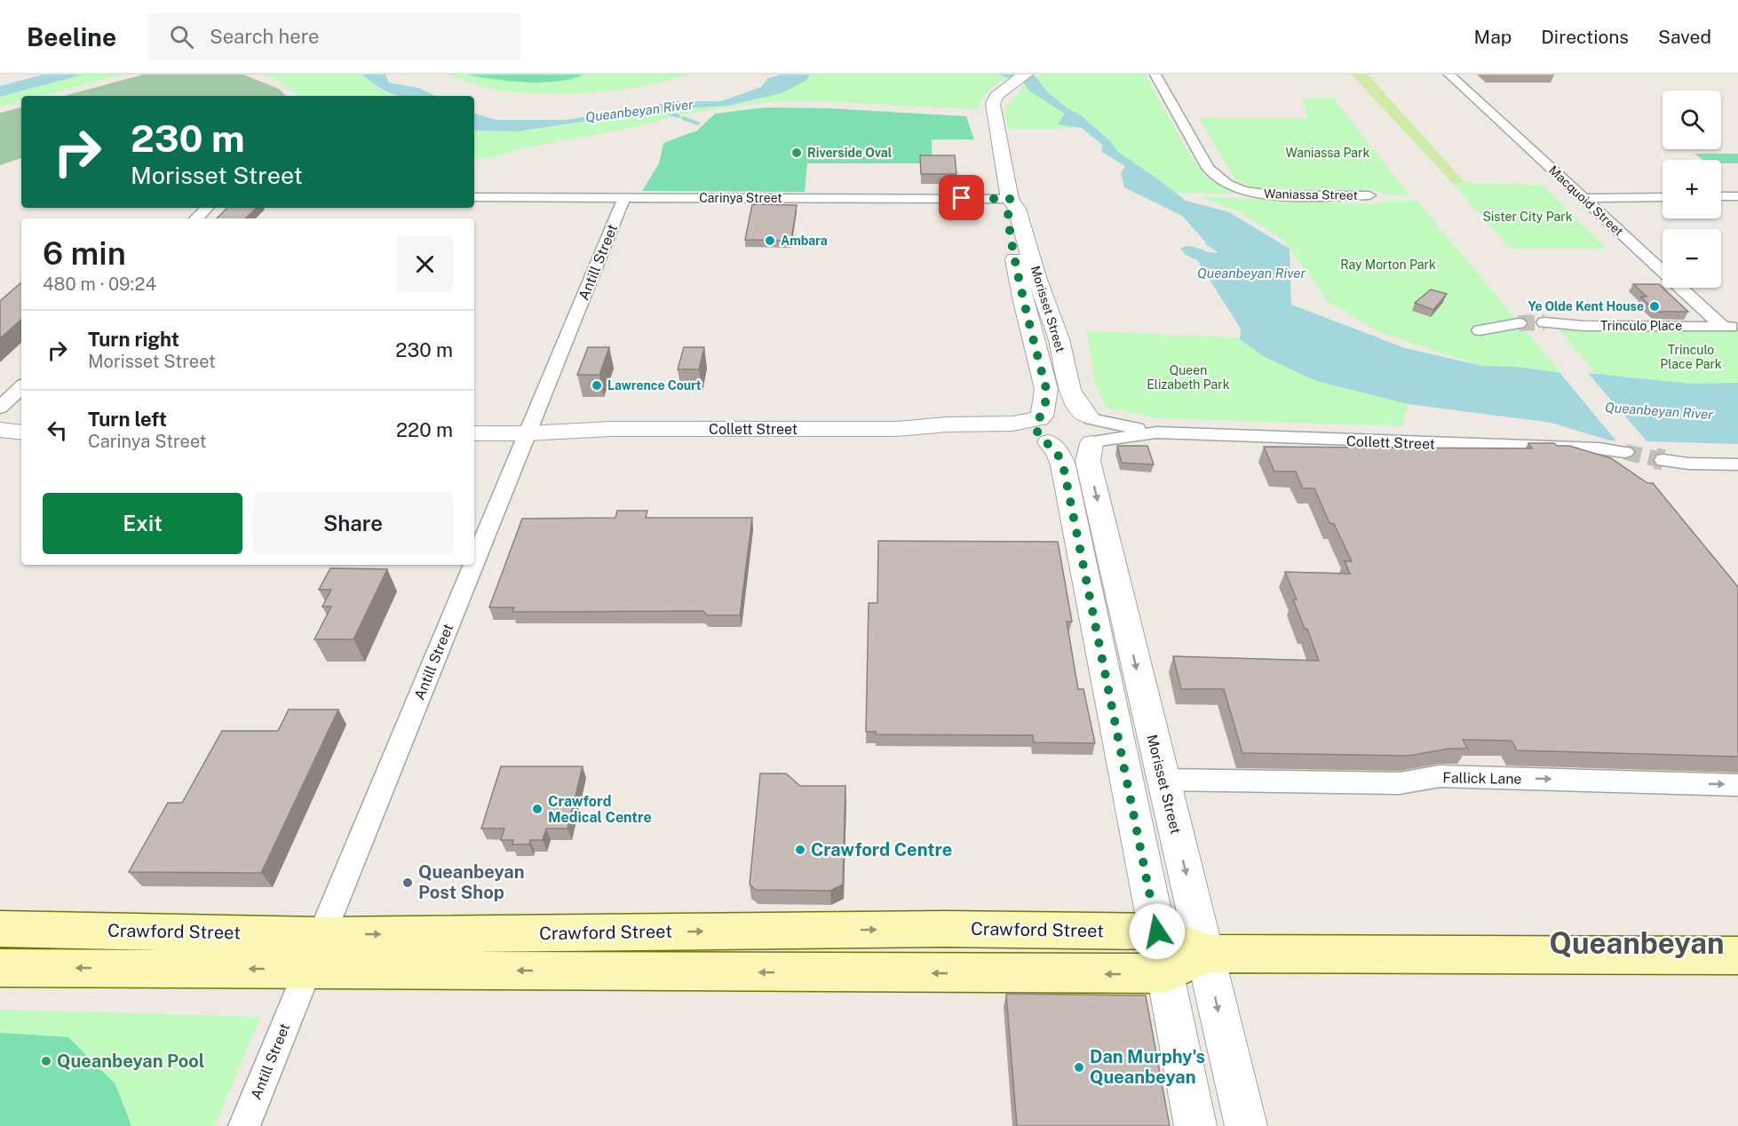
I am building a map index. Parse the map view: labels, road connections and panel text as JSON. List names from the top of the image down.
{
  "streets": {
    "main road": ["Crawford Street"],
    "street": [
      "Waniassa Street",
      "Carinya Street",
      "Macquoid Street",
      "Antill Street",
      "Morisset Street",
      "Trinculo Place",
      "Collett Street",
      "Fallick Lane"
    ]
  },
  "crossings": [
    ["Carinya Street", "Antill Street"],
    ["Carinya Street", "Morisset Street"],
    ["Macquoid Street", "Trinculo Place"],
    ["Antill Street", "Collett Street"],
    ["Antill Street", "Crawford Street"],
    ["Morisset Street", "Collett Street"],
    ["Morisset Street", "Fallick Lane"],
    ["Morisset Street", "Crawford Street"]
  ],
  "one_way": ["Fallick Lane"],
  "districts": ["Queanbeyan"],
  "water": ["Queanbeyan River"],
  "parks": [
    "Waniassa Park",
    "Sister City Park",
    "Ray Morton Park",
    "Trinculo Place Park",
    "Queen Elizabeth Park"
  ],
  "places": [
    "Riverside Oval",
    "Ambara",
    "Ye Olde Kent House",
    "Lawrence Court",
    "Crawford Medical Centre",
    "Crawford Centre",
    "Queanbeyan Post Shop",
    "Queanbeyan Pool",
    "Dan Murphy's Queanbeyan"
  ],
  "page": {
    "header": "Beeline",
    "search": "Search here",
    "nav": ["Map", "Directions", "Saved"],
    "map_buttons": ["+", "−"],
    "turn": ["230 m", "Morisset Street"],
    "heading": ["6 min", "480 m · 09:24"],
    "list": [
      {
        "name": "Turn right",
        "note": "Morisset Street",
        "value": "230 m"
      },
      {
        "name": "Turn left",
        "note": "Carinya Street",
        "value": "220 m"
      }
    ],
    "buttons": ["Exit", "Share"]
  }
}
